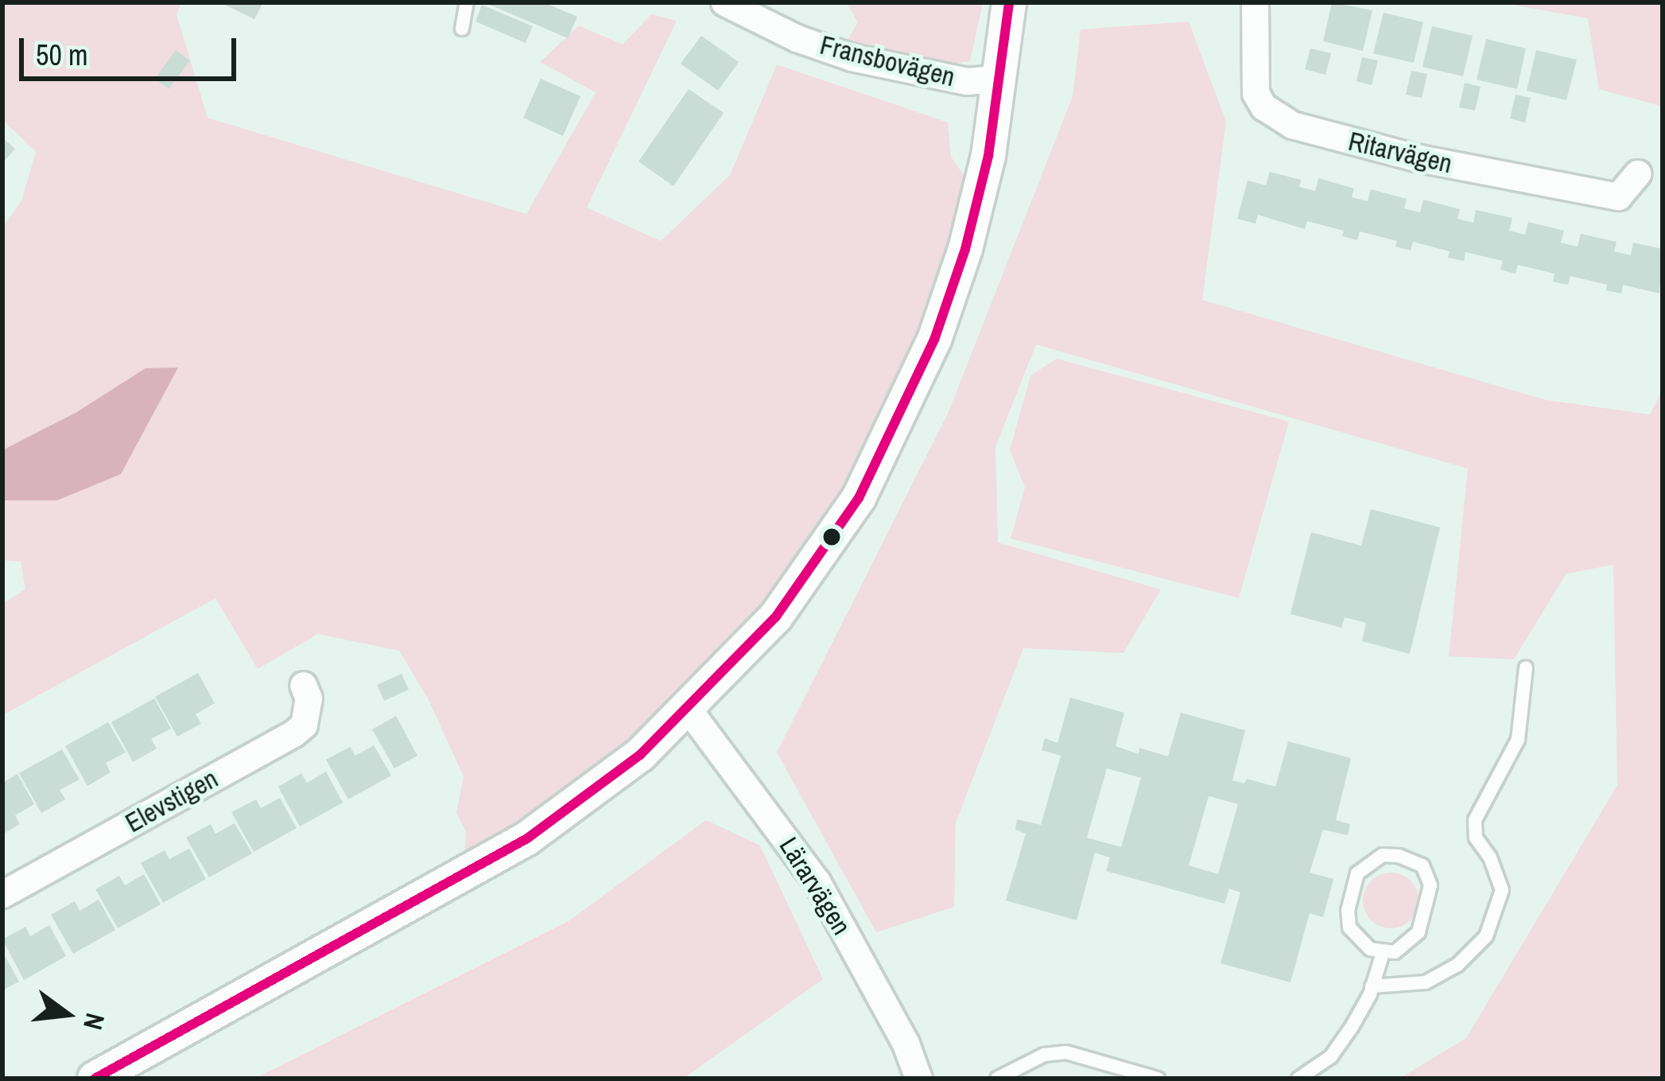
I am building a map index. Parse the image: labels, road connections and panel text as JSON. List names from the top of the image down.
{
  "streets": {
    "street": [
      "Fransbovägen",
      "Ritarvägen",
      "Elevstigen",
      "Lärarvägen"
    ]
  },
  "scale_bar": "50 m",
  "north": "right"
}
